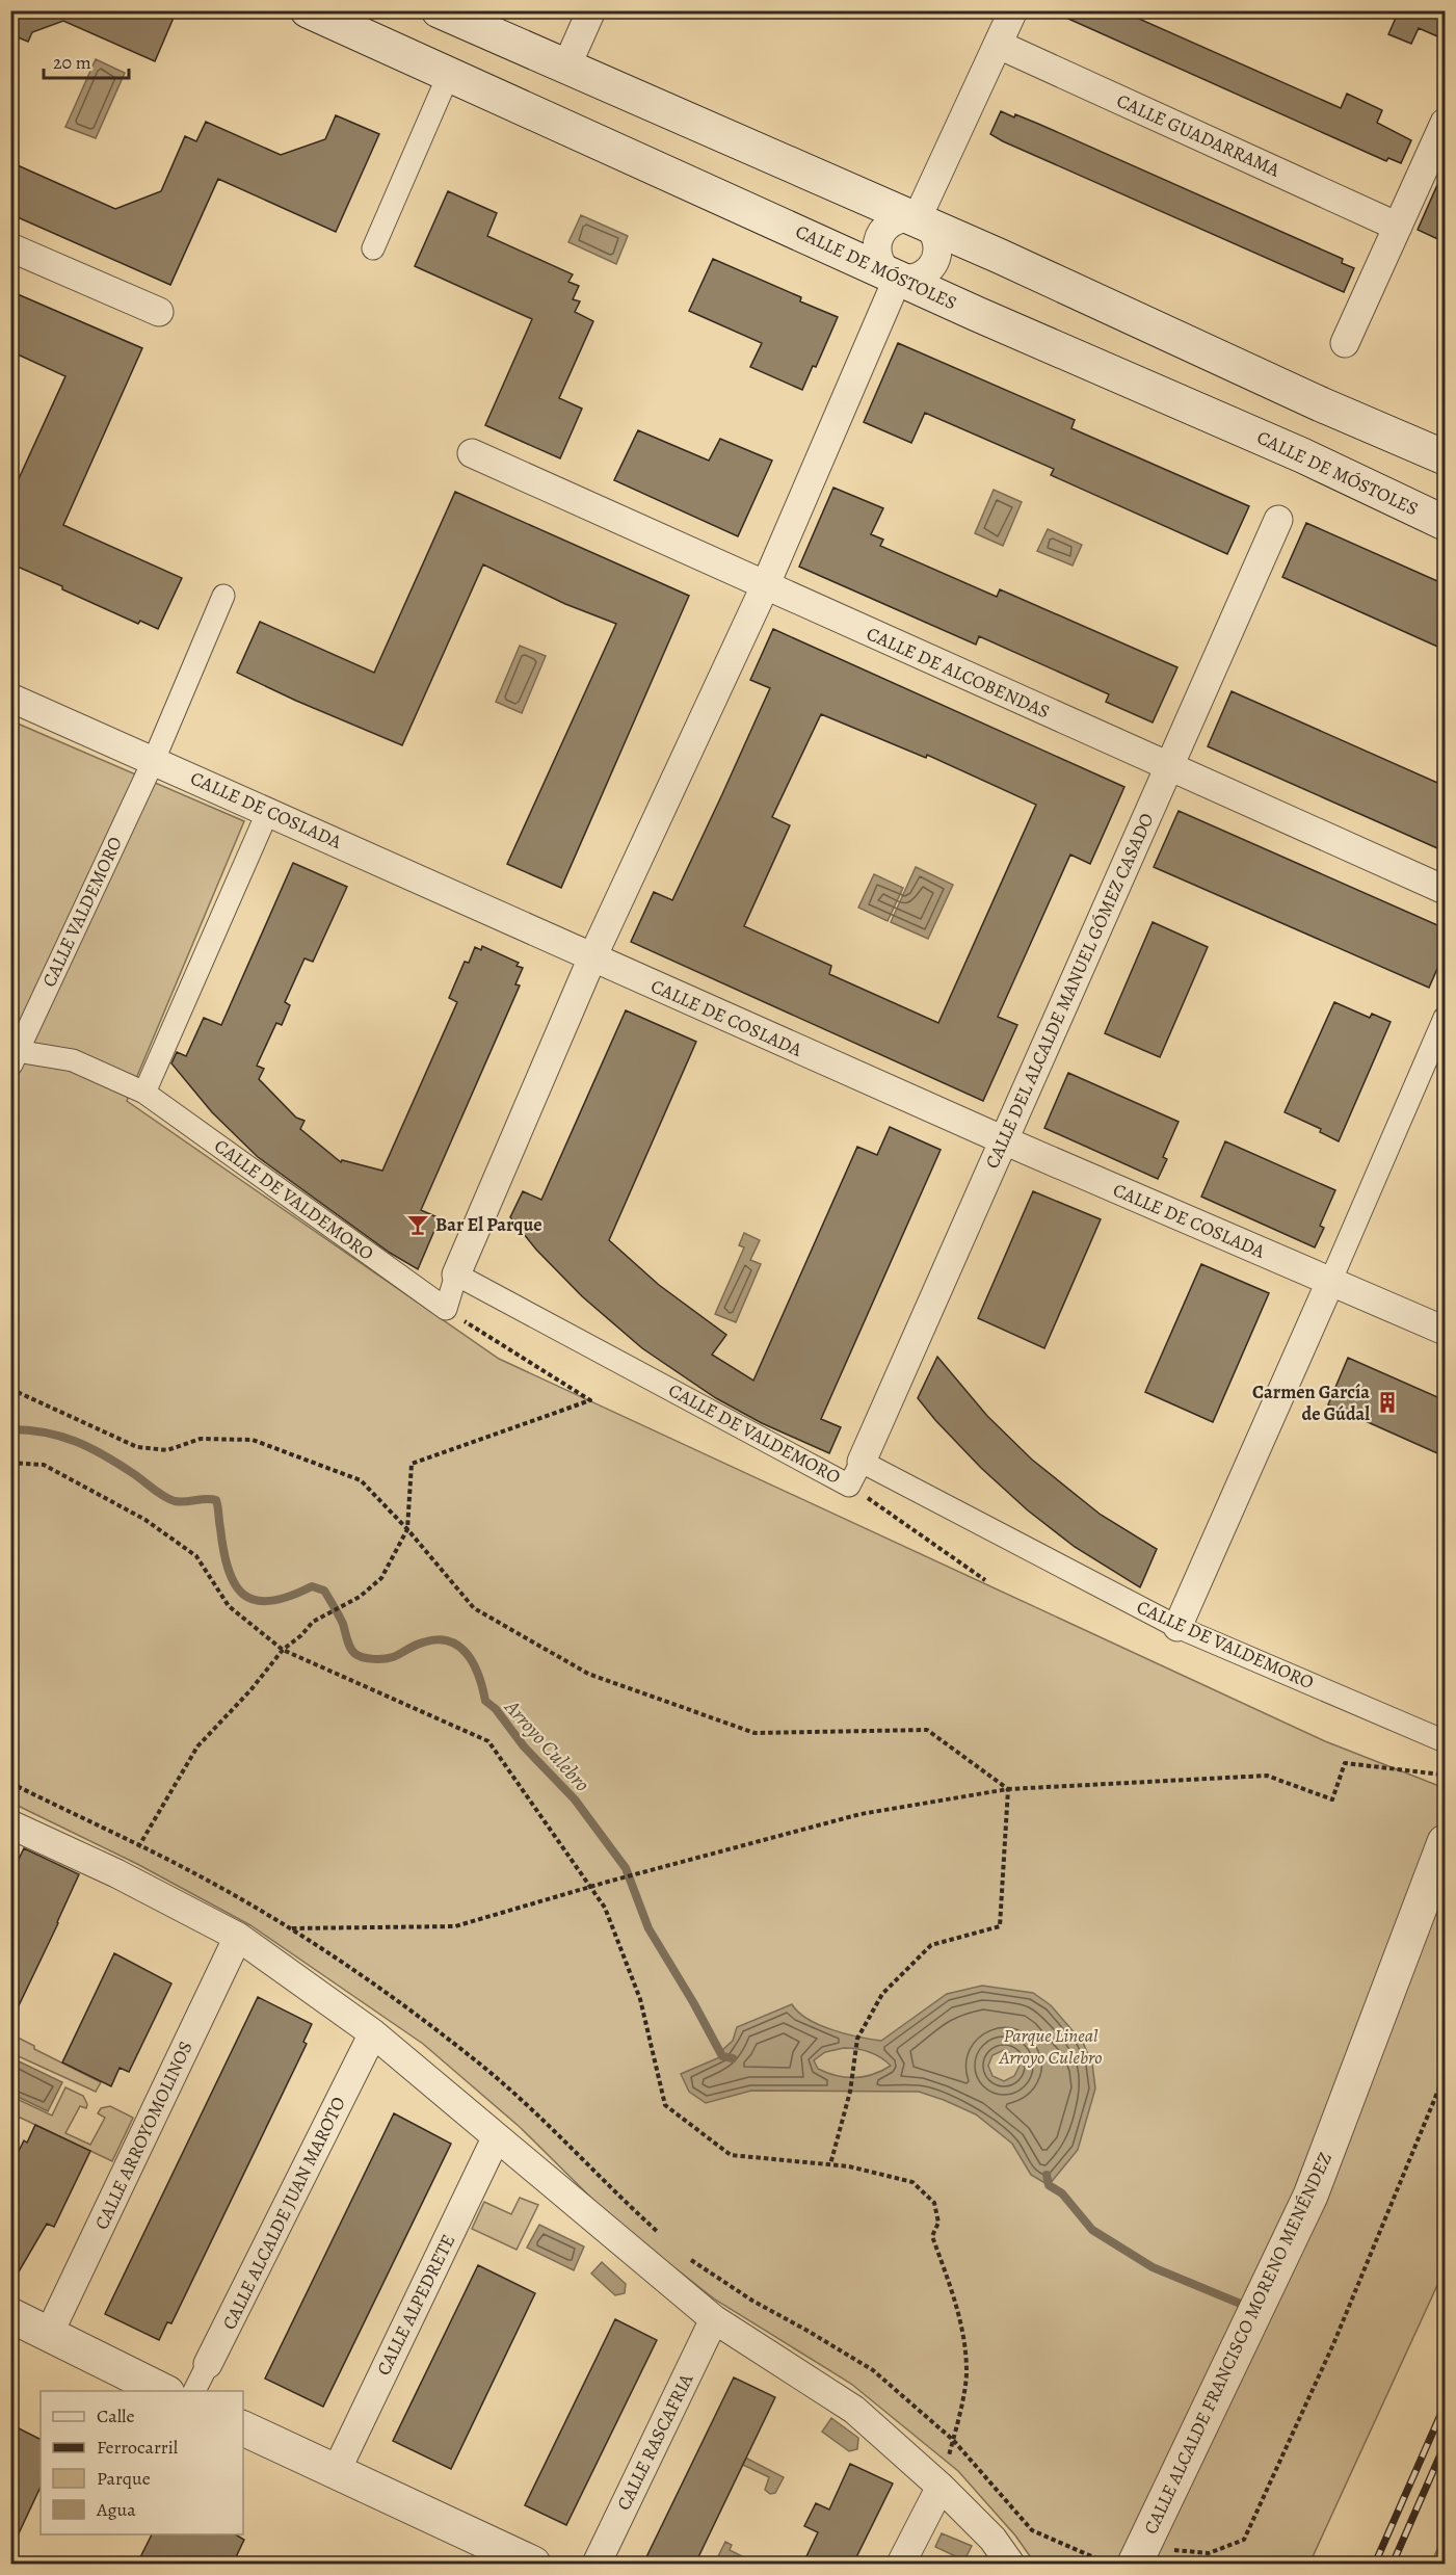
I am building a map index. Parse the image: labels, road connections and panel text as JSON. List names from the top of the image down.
{
  "streets": {
    "main road": ["CALLE DE MÓSTOLES", "CALLE ALCALDE FRANCISCO MORENO MENÉNDEZ"],
    "street": [
      "CALLE GUADARRAMA",
      "CALLE DE ALCOBENDAS",
      "CALLE DE COSLADA",
      "CALLE VALDEMORO",
      "CALLE DEL ALCALDE MANUEL GÓMEZ CASADO",
      "CALLE DE VALDEMORO",
      "CALLE ARROYOMOLINOS",
      "CALLE ALCALDE JUAN MAROTO",
      "CALLE ALPEDRETE",
      "CALLE RASCAFRIA"
    ]
  },
  "crossings": [
    ["CALLE DE ALCOBENDAS", "CALLE DEL ALCALDE MANUEL GÓMEZ CASADO"],
    ["CALLE DE COSLADA", "CALLE VALDEMORO"],
    ["CALLE DE COSLADA", "CALLE DEL ALCALDE MANUEL GÓMEZ CASADO"],
    ["CALLE VALDEMORO", "CALLE DE VALDEMORO"],
    ["CALLE DEL ALCALDE MANUEL GÓMEZ CASADO", "CALLE DE VALDEMORO"]
  ],
  "water": ["Arroyo Culebro"],
  "parks": ["Parque Lineal Arroyo Culebro"],
  "places": {
    "bar": ["Bar El Parque"],
    "building": ["Carmen García de Gúdal"]
  },
  "legend": [
    "Calle",
    "Ferrocarril",
    "Parque",
    "Agua"
  ],
  "scale_bar": "20 m"
}
